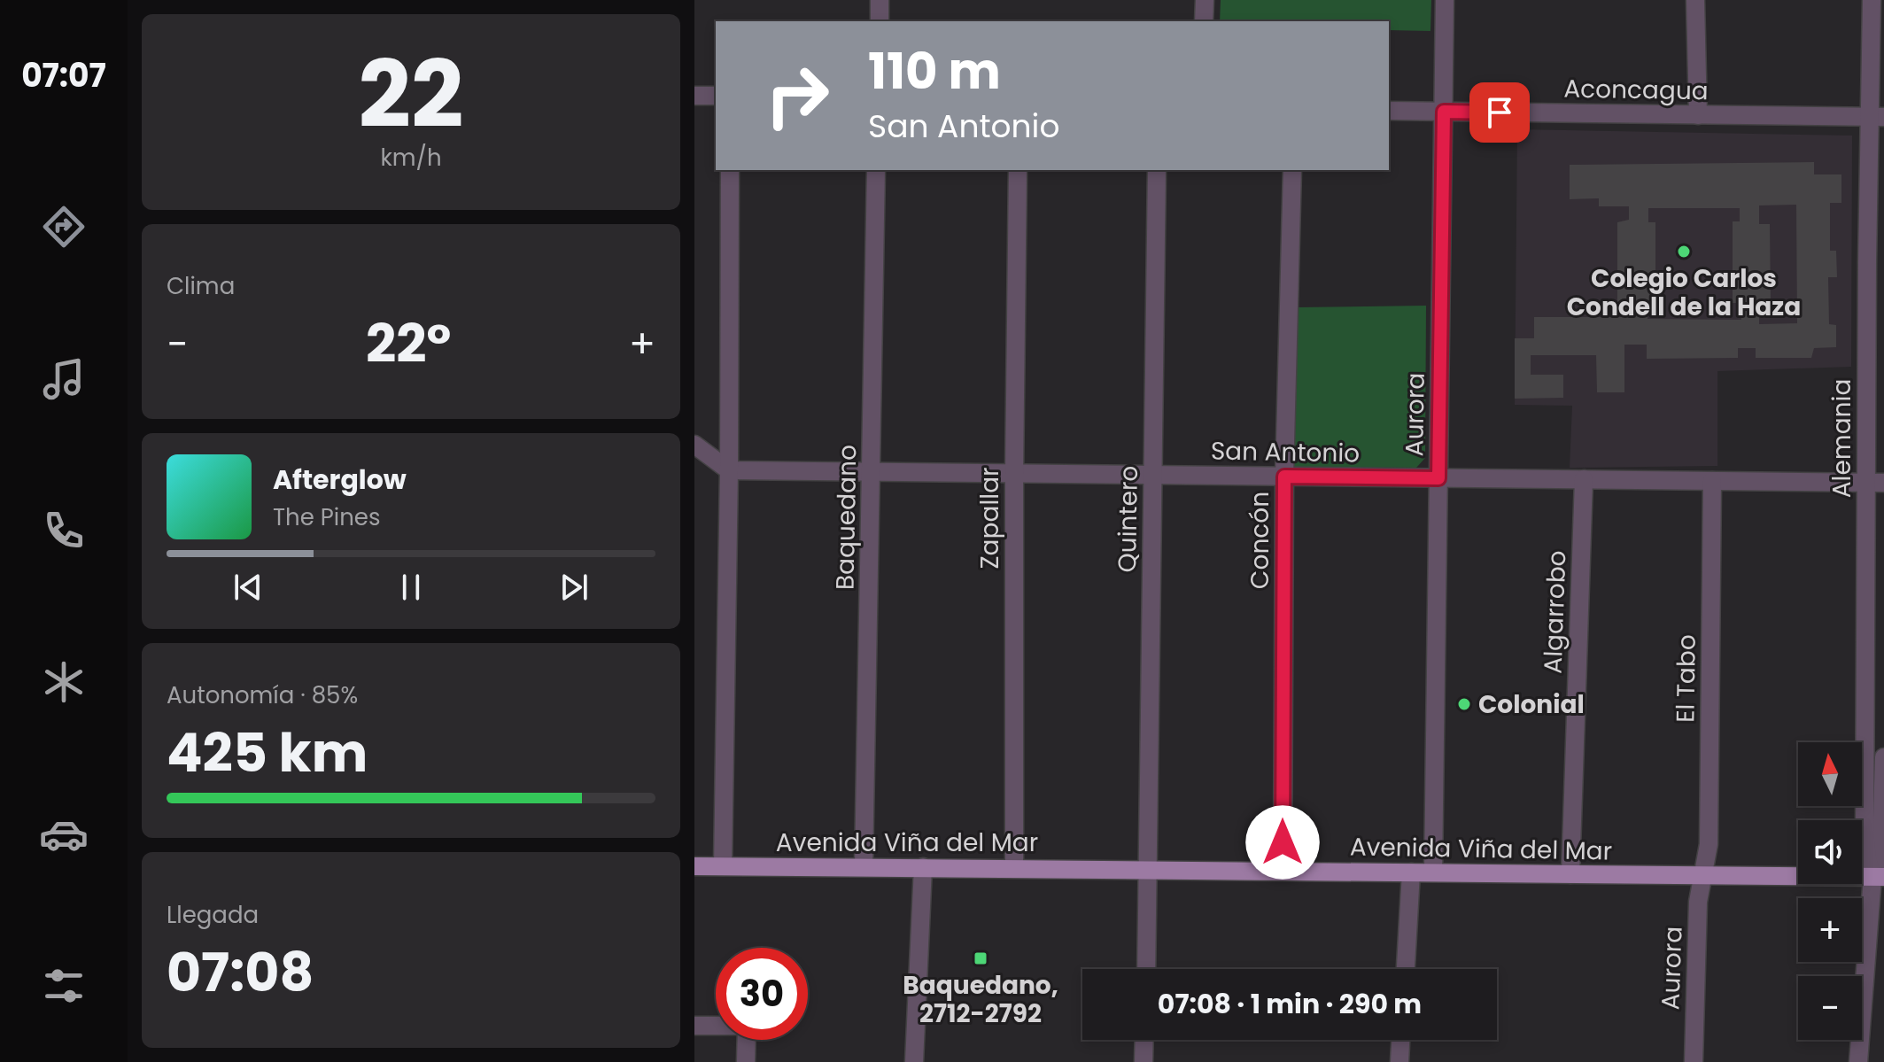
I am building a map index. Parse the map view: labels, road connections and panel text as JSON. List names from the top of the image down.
{
  "streets": {
    "main road": ["Avenida Viña del Mar"],
    "street": [
      "Aconcagua",
      "Aurora",
      "Alemania",
      "San Antonio",
      "Baquedano",
      "Zapallar",
      "Quintero",
      "Concón",
      "Algarrobo",
      "El Tabo"
    ]
  },
  "crossings": [
    ["Aconcagua", "Aurora"],
    ["Aconcagua", "Alemania"],
    ["Aurora", "San Antonio"],
    ["Aurora", "El Tabo"],
    ["Aurora", "Avenida Viña del Mar"],
    ["Alemania", "San Antonio"],
    ["Alemania", "Avenida Viña del Mar"],
    ["San Antonio", "Baquedano"],
    ["San Antonio", "Zapallar"],
    ["San Antonio", "Quintero"],
    ["San Antonio", "Concón"],
    ["San Antonio", "Algarrobo"],
    ["San Antonio", "El Tabo"],
    ["Baquedano", "Avenida Viña del Mar"],
    ["Zapallar", "Avenida Viña del Mar"],
    ["Quintero", "Avenida Viña del Mar"],
    ["Concón", "Avenida Viña del Mar"],
    ["Algarrobo", "Avenida Viña del Mar"],
    ["El Tabo", "Avenida Viña del Mar"]
  ],
  "places": {
    "other": ["Colegio Carlos Condell de la Haza", "Colonial"],
    "transit": ["Baquedano, 2712-2792"]
  },
  "north": "top",
  "page": {
    "tabs": "07:07",
    "tile": [
      ["22", "km/h"],
      "Clima",
      ["Autonomía · 85%", "425 km"],
      ["Llegada", "07:08"]
    ],
    "turn": ["110 m", "San Antonio"],
    "heat": ["−", "22°", "+"],
    "song": ["Afterglow", "The Pines"],
    "map_buttons": ["+", "−"],
    "limit": "30",
    "trip": "07:08 · 1 min · 290 m"
  }
}
